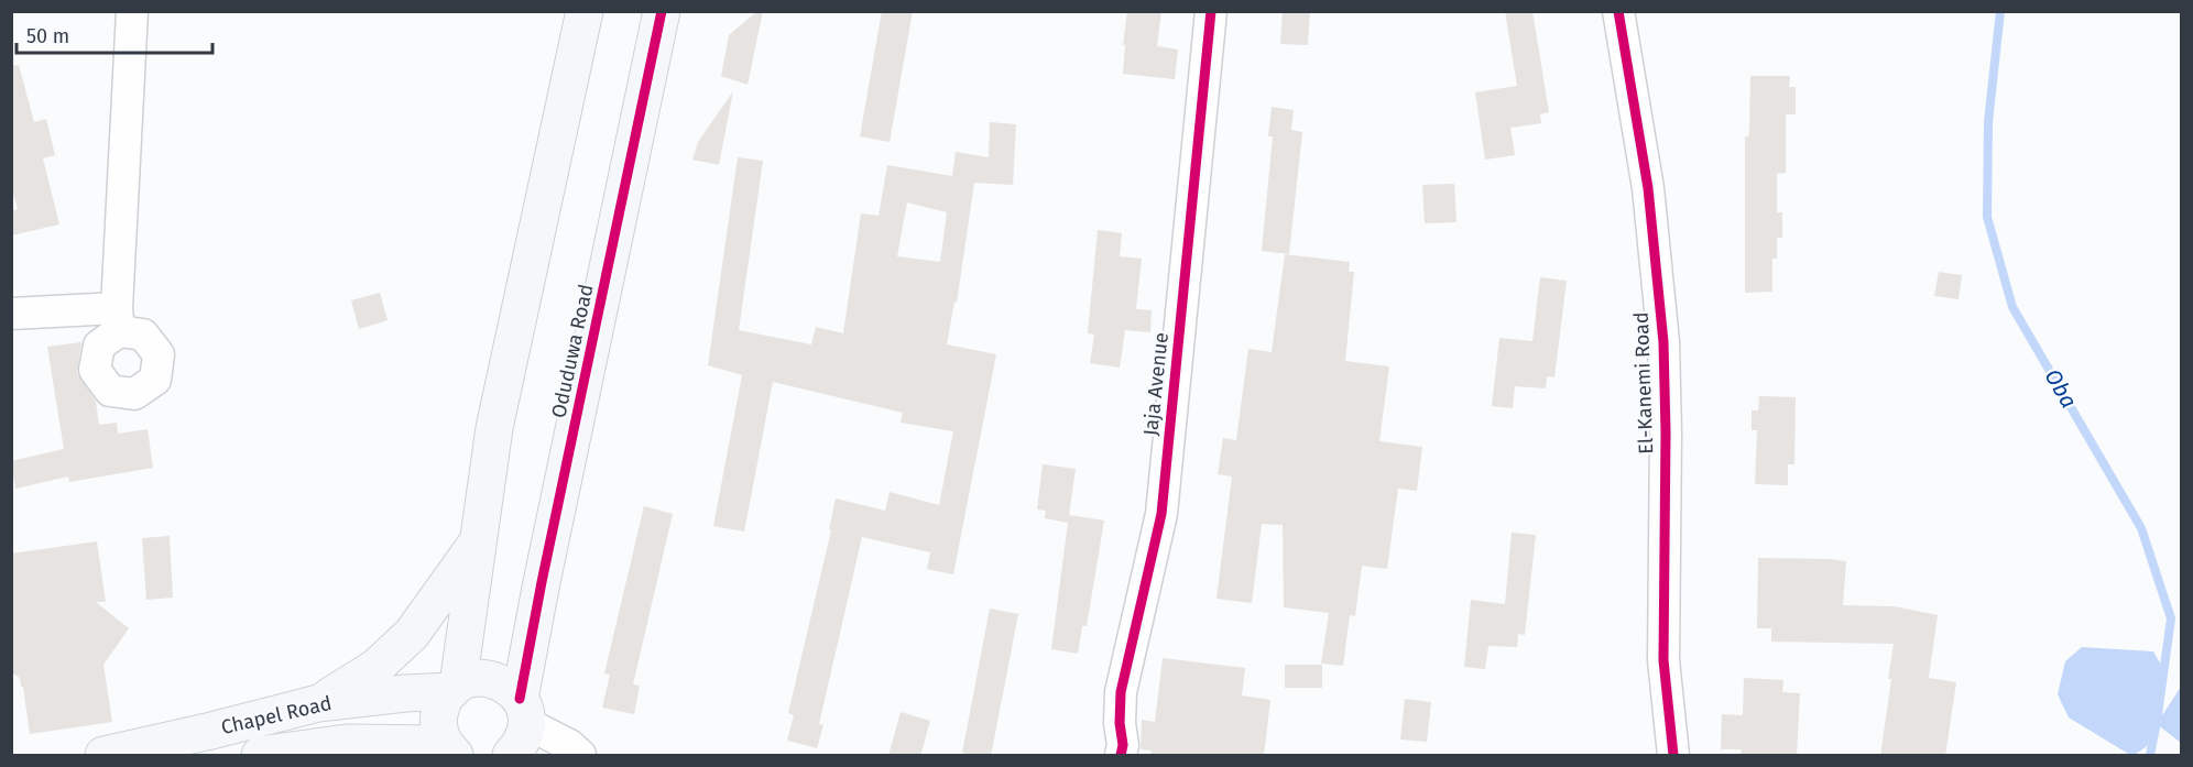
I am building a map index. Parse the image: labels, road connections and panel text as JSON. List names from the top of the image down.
{
  "streets": {
    "street": [
      "Oduduwa Road",
      "El-Kanemi Road",
      "Jaja Avenue",
      "Chapel Road"
    ]
  },
  "crossings": [
    ["Oduduwa Road", "Chapel Road"]
  ],
  "water": ["Oba"],
  "scale_bar": "50 m"
}
